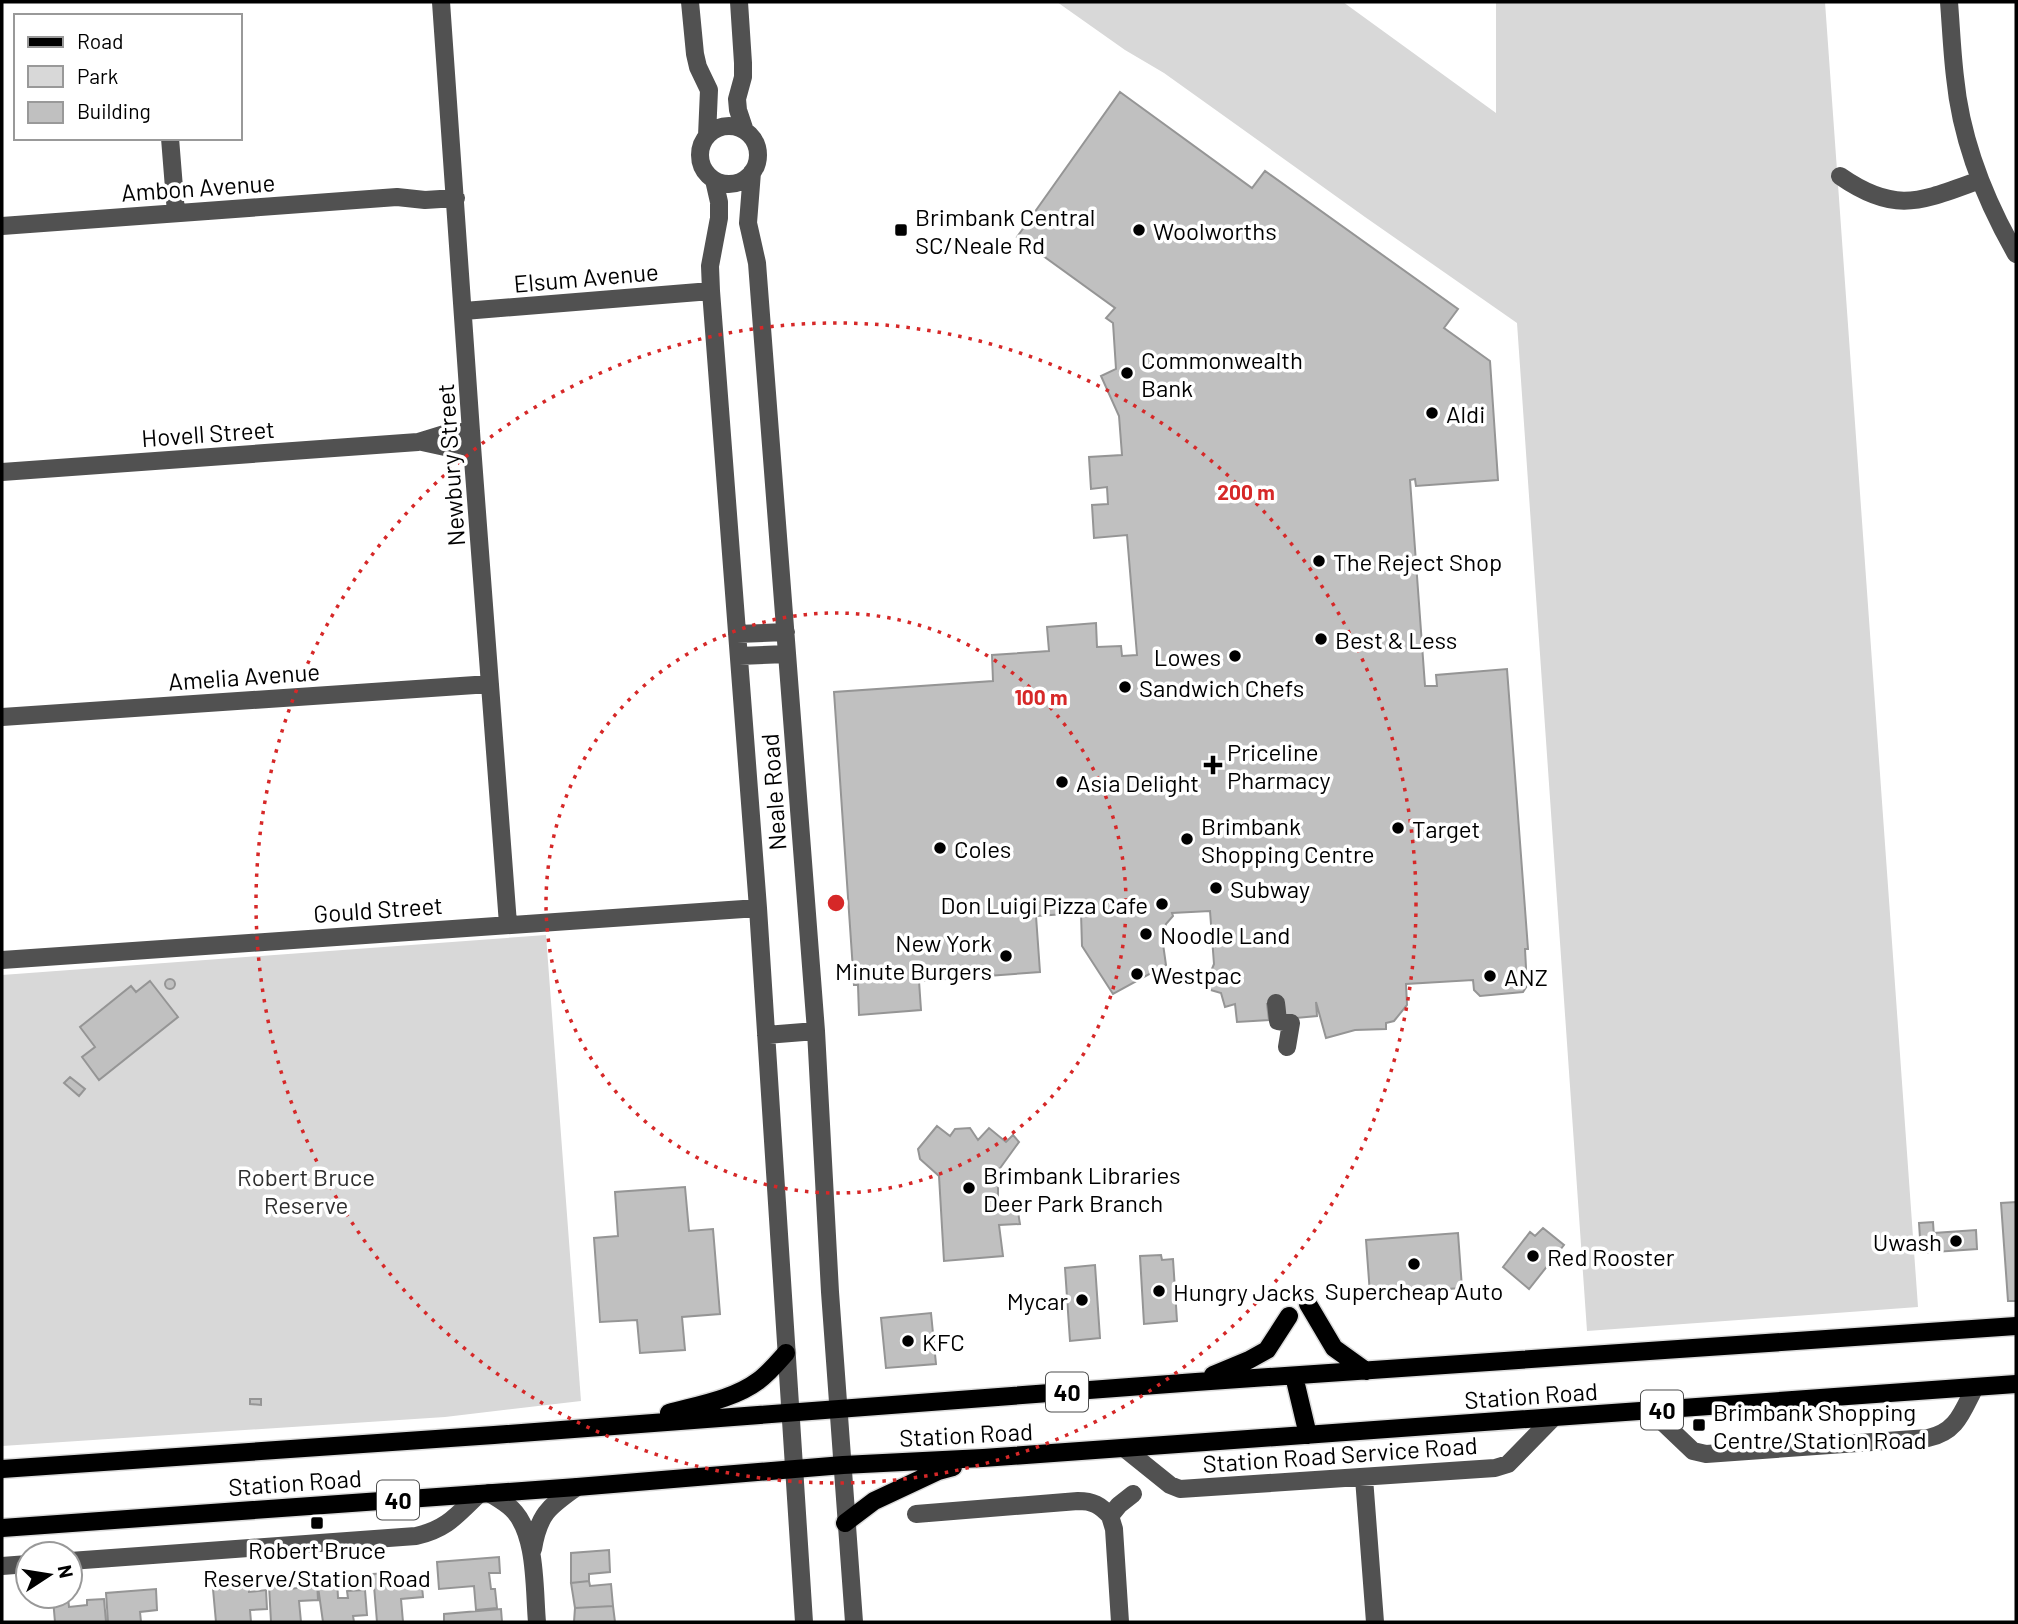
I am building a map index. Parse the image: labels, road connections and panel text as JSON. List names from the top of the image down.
{
  "streets": {
    "main road": ["40", "Station Road"],
    "street": [
      "Ambon Avenue",
      "Elsum Avenue",
      "Hovell Street",
      "Newbury Street",
      "Amelia Avenue",
      "Neale Road",
      "Gould Street",
      "Station Road Service Road"
    ]
  },
  "crossings": [
    ["Ambon Avenue", "Newbury Street"],
    ["Elsum Avenue", "Newbury Street"],
    ["Elsum Avenue", "Neale Road"],
    ["Hovell Street", "Newbury Street"],
    ["Newbury Street", "Amelia Avenue"],
    ["Newbury Street", "Gould Street"],
    ["Neale Road", "Gould Street"],
    ["Neale Road", "Station Road"],
    ["Station Road", "Station Road Service Road"]
  ],
  "parks": ["Robert Bruce Reserve"],
  "places": {
    "transit": ["Brimbank Central SC/Neale Rd", "Brimbank Shopping Centre/Station Road", "Robert Bruce Reserve/Station Road"],
    "other": [
      "Woolworths",
      "Commonwealth Bank",
      "Aldi",
      "The Reject Shop",
      "Best & Less",
      "Lowes",
      "Sandwich Chefs",
      "Asia Delight",
      "Target",
      "Brimbank Shopping Centre",
      "Coles",
      "Subway",
      "Don Luigi Pizza Cafe",
      "Noodle Land",
      "New York Minute Burgers",
      "Westpac",
      "ANZ",
      "Brimbank Libraries Deer Park Branch",
      "Uwash",
      "Red Rooster",
      "Supercheap Auto",
      "Hungry Jacks",
      "Mycar",
      "KFC"
    ],
    "health": ["Priceline Pharmacy"]
  },
  "legend": ["Road", "Park", "Building"],
  "north": "right",
  "rings": ["200 m", "100 m"]
}
